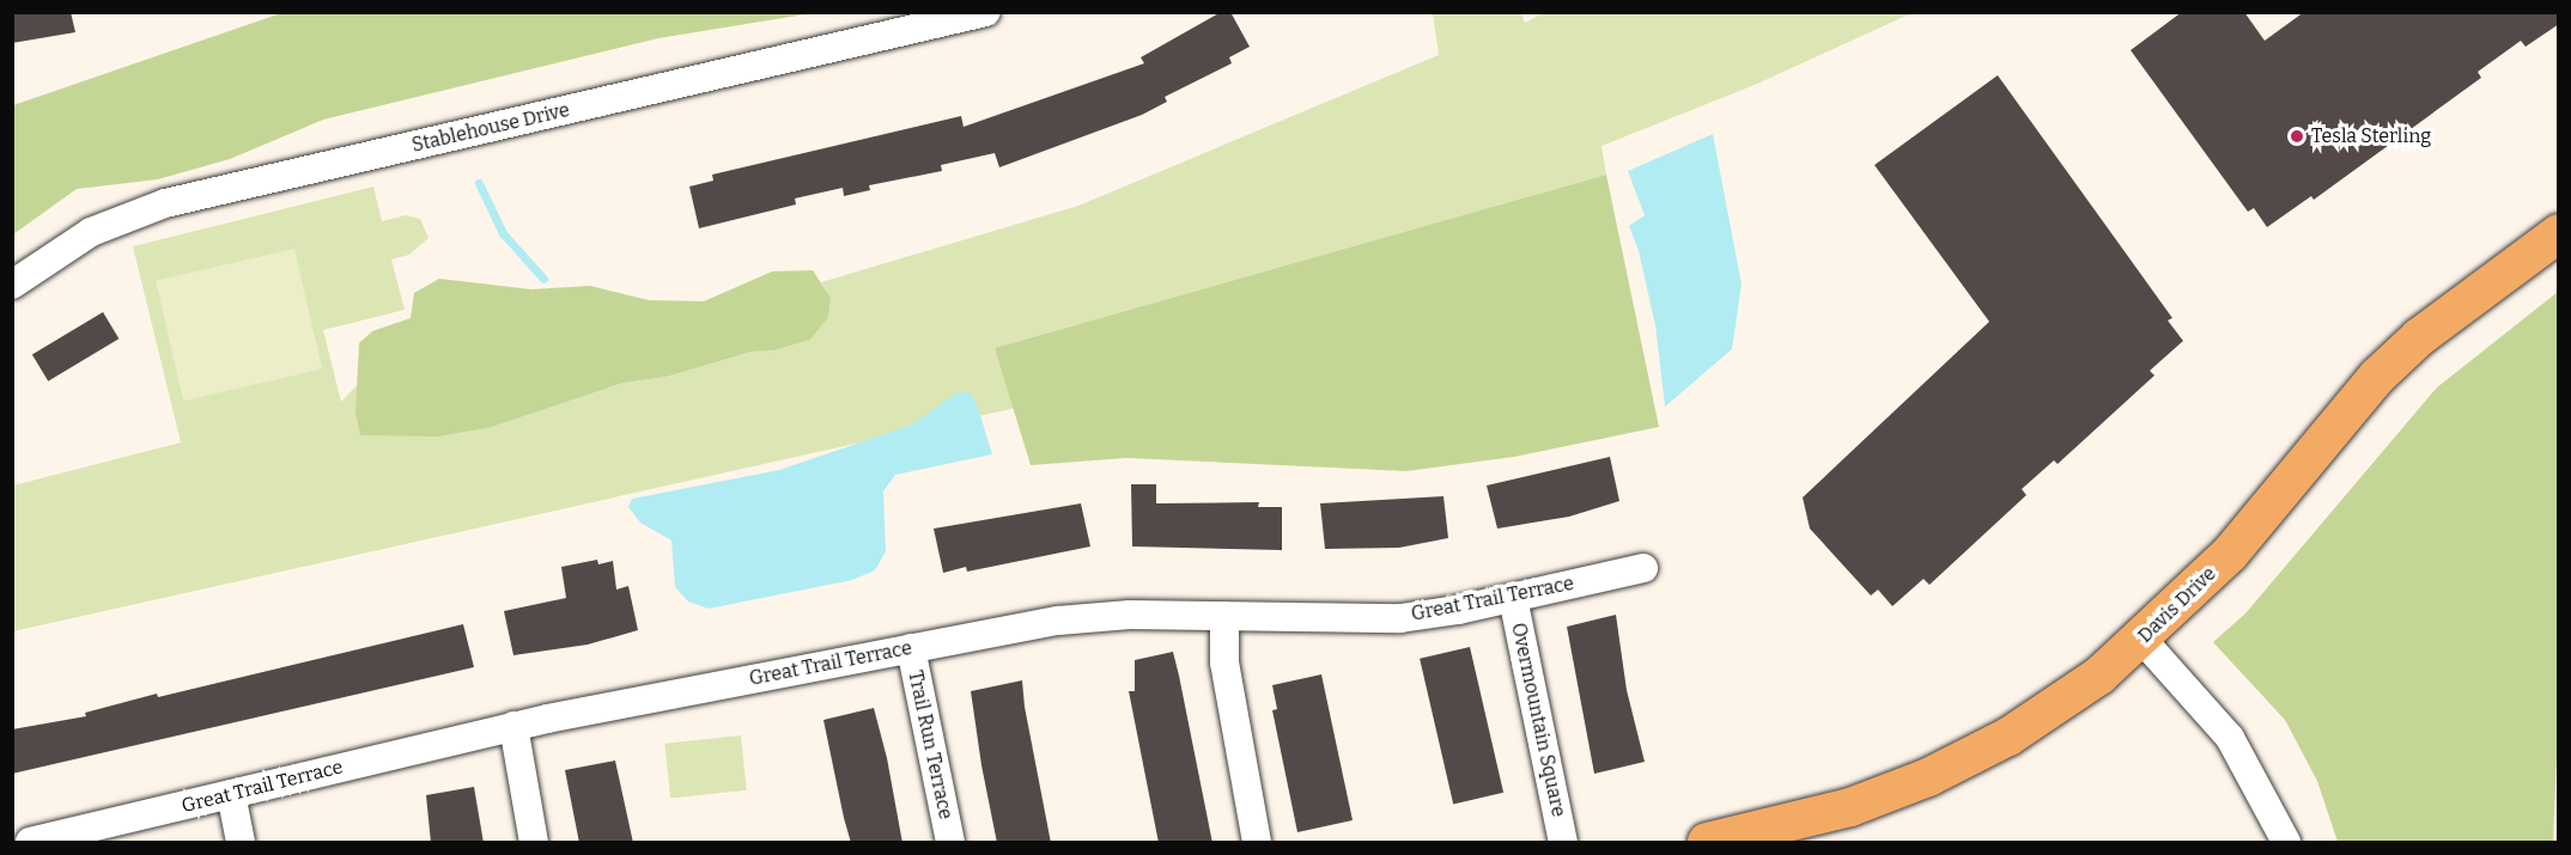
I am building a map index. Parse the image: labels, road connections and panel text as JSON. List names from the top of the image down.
{
  "streets": {
    "main road": ["Davis Drive"],
    "street": [
      "Stablehouse Drive",
      "Great Trail Terrace",
      "Overmountain Square",
      "Trail Run Terrace"
    ]
  },
  "crossings": [
    ["Great Trail Terrace", "Overmountain Square"],
    ["Great Trail Terrace", "Trail Run Terrace"]
  ],
  "places": ["Tesla Sterling"]
}
